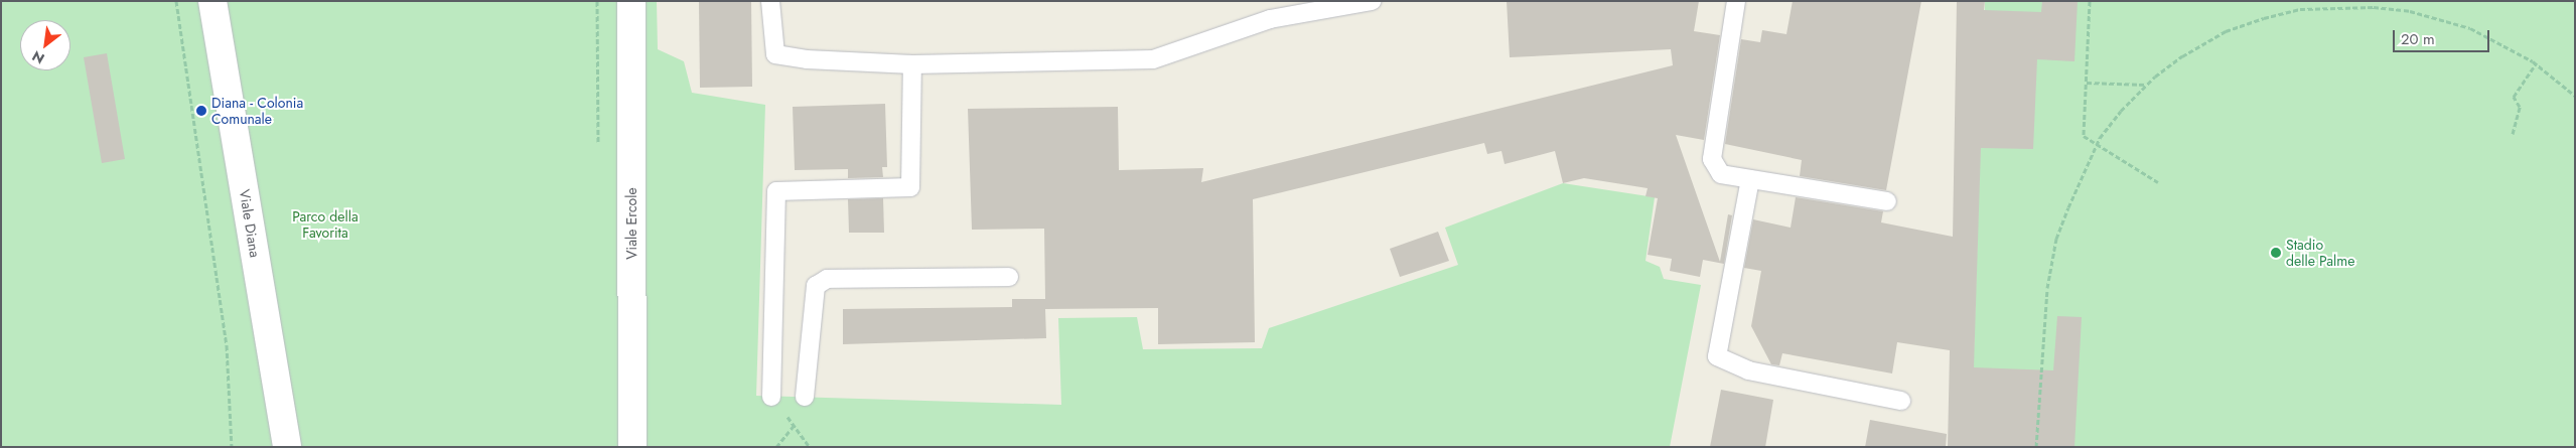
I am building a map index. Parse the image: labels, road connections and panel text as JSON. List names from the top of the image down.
{
  "streets": {
    "street": ["Viale Diana", "Viale Ercole"]
  },
  "parks": ["Parco della Favorita"],
  "places": ["Diana - Colonia Comunale", "Stadio delle Palme"],
  "scale_bar": "20 m",
  "north": "bottom left"
}
